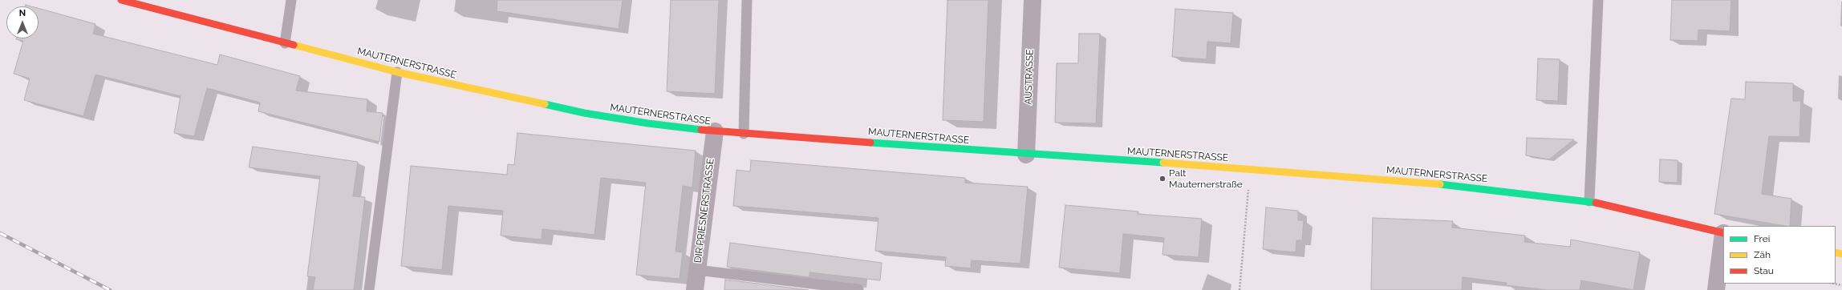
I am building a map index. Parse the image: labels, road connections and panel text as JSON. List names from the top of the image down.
{
  "streets": {
    "street": ["MAUTERNERSTRASSE", "AUSTRASSE", "DIR.PRIESNERSTRASSE"]
  },
  "crossings": [
    ["MAUTERNERSTRASSE", "AUSTRASSE"],
    ["MAUTERNERSTRASSE", "DIR.PRIESNERSTRASSE"]
  ],
  "places": ["Palt Mauternerstraße"],
  "legend": ["Frei", "Zäh", "Stau"],
  "north": "top"
}
